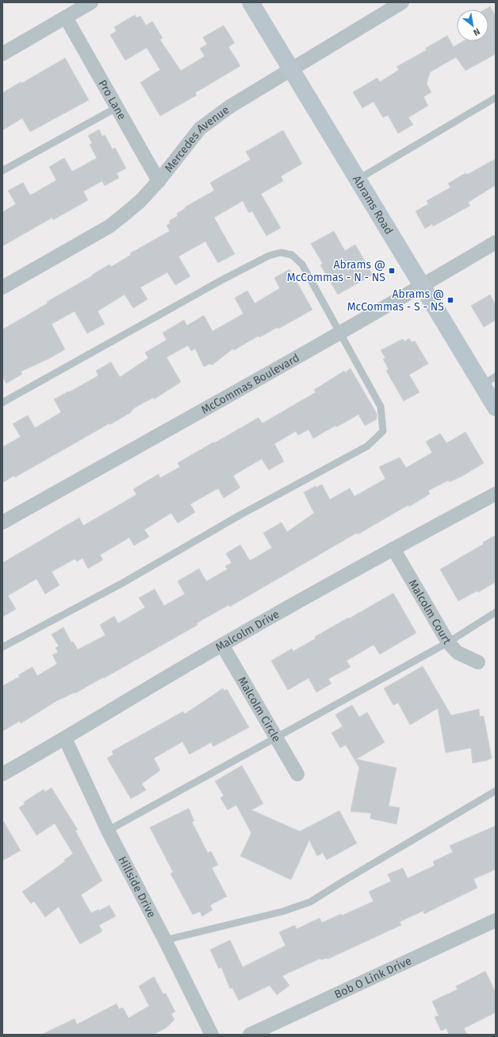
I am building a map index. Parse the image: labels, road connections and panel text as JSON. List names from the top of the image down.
{
  "streets": {
    "main road": ["Abrams Road"],
    "street": [
      "Pro Lane",
      "Mercedes Avenue",
      "McCommas Boulevard",
      "Malcolm Court",
      "Malcolm Drive",
      "Malcolm Circle",
      "Hillside Drive",
      "Bob O Link Drive"
    ]
  },
  "crossings": [
    ["Pro Lane", "Mercedes Avenue"],
    ["Mercedes Avenue", "Abrams Road"],
    ["Abrams Road", "McCommas Boulevard"],
    ["Malcolm Court", "Malcolm Drive"],
    ["Malcolm Drive", "Malcolm Circle"],
    ["Malcolm Drive", "Hillside Drive"]
  ],
  "places": {
    "transit": ["Abrams @ McCommas - N - NS", "Abrams @ McCommas - S - NS"]
  },
  "north": "bottom right"
}
